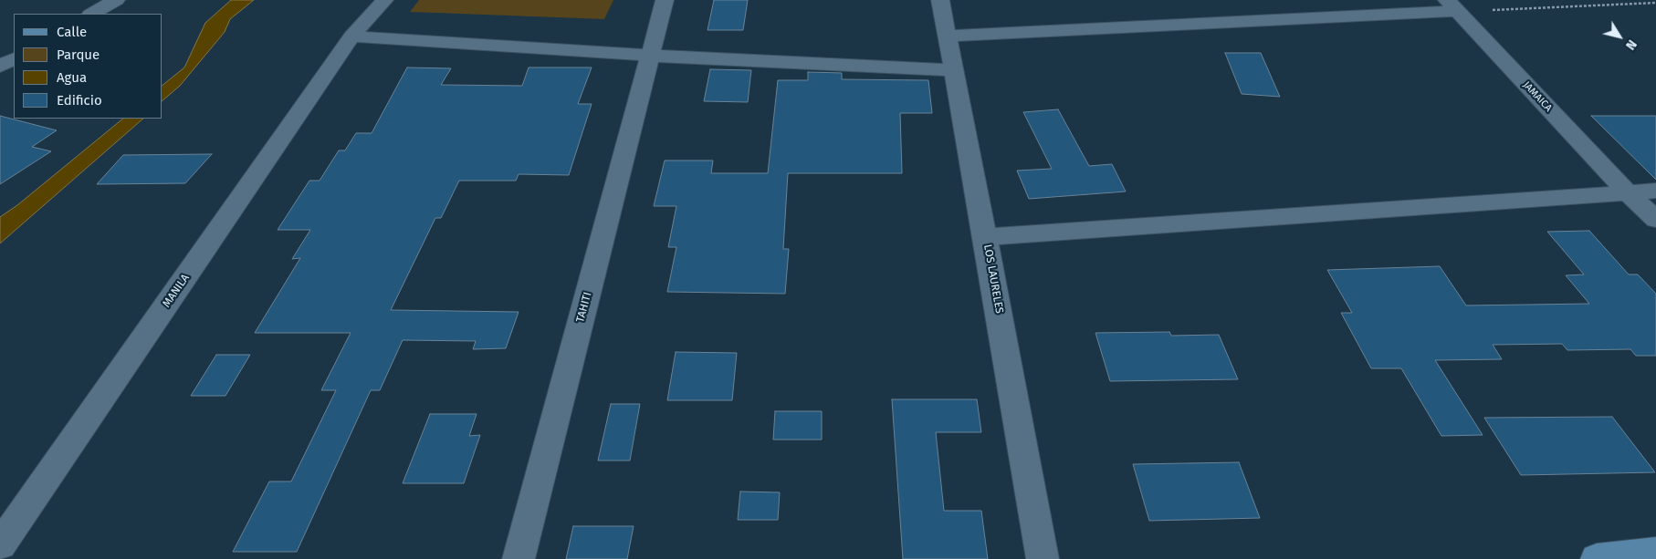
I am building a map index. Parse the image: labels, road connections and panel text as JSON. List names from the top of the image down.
{
  "streets": {
    "street": [
      "JAMAICA",
      "LOS LAURELES",
      "MANILA",
      "TAHITI"
    ]
  },
  "legend": [
    "Calle",
    "Parque",
    "Agua",
    "Edificio"
  ],
  "north": "bottom right"
}
